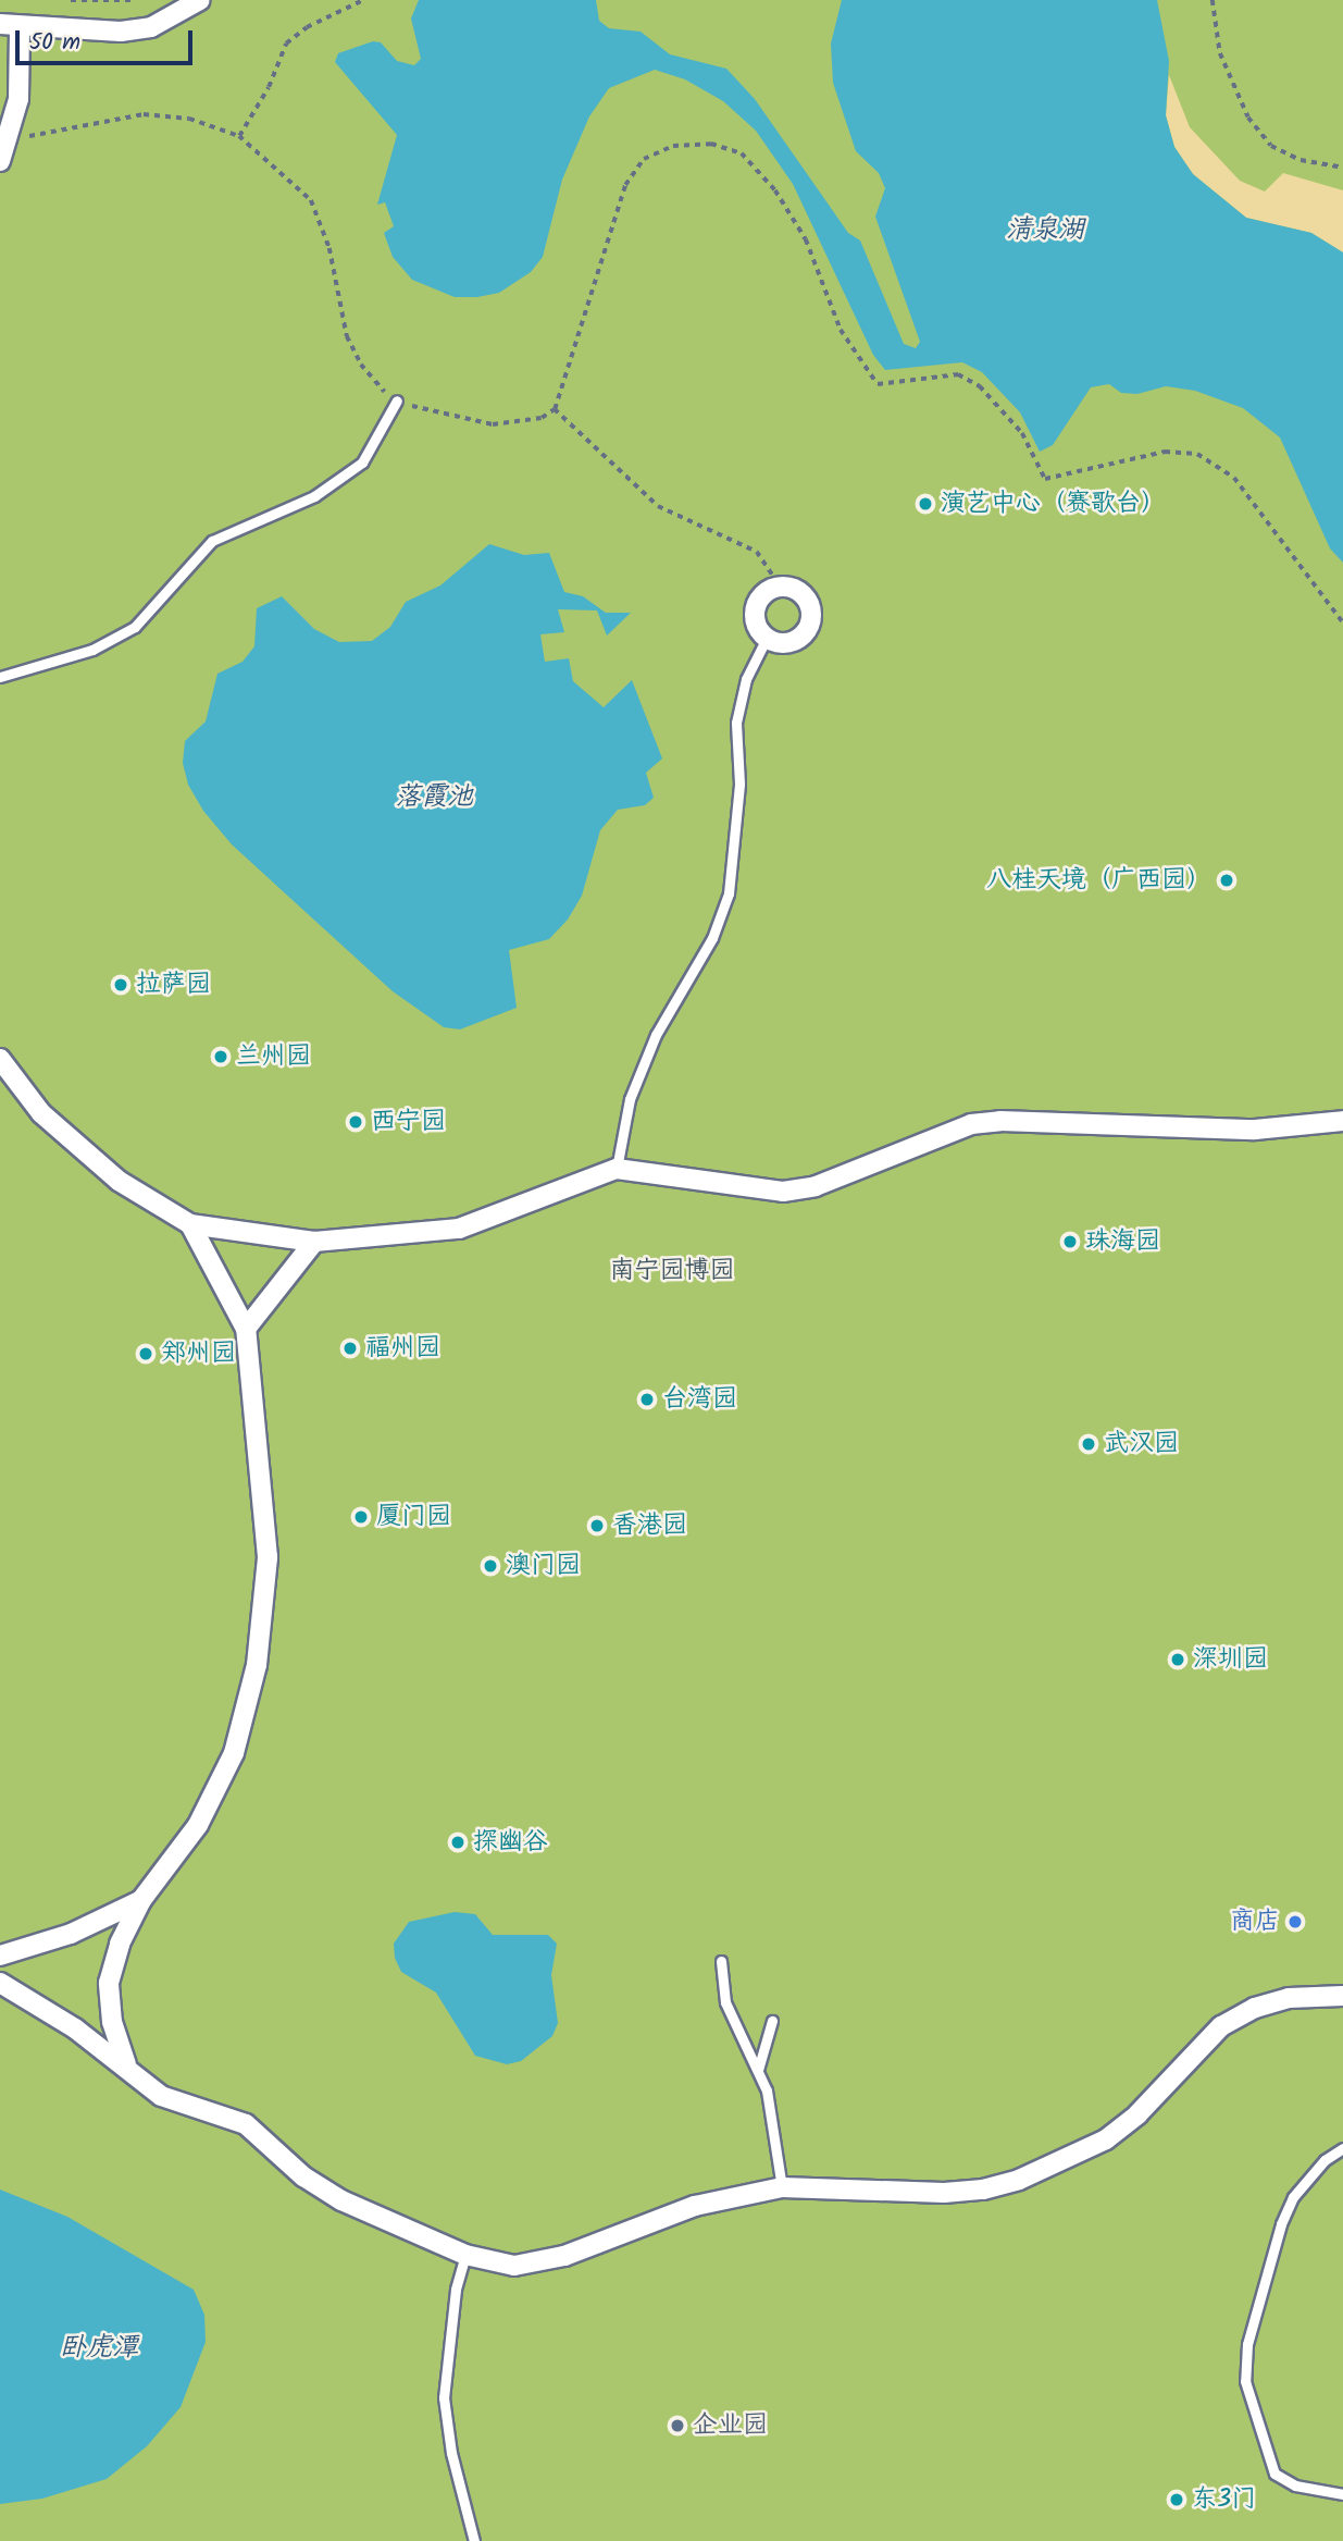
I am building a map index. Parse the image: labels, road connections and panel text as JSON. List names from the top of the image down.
{
  "water": ["清泉湖", "落霞池", "卧虎潭"],
  "parks": ["南宁园博园"],
  "places": [
    "演艺中心（赛歌台）",
    "八桂天境（广西园）",
    "拉萨园",
    "兰州园",
    "西宁园",
    "珠海园",
    "福州园",
    "郑州园",
    "台湾园",
    "武汉园",
    "厦门园",
    "香港园",
    "澳门园",
    "深圳园",
    "探幽谷",
    "商店",
    "企业园",
    "东3门"
  ],
  "scale_bar": "50 m"
}
